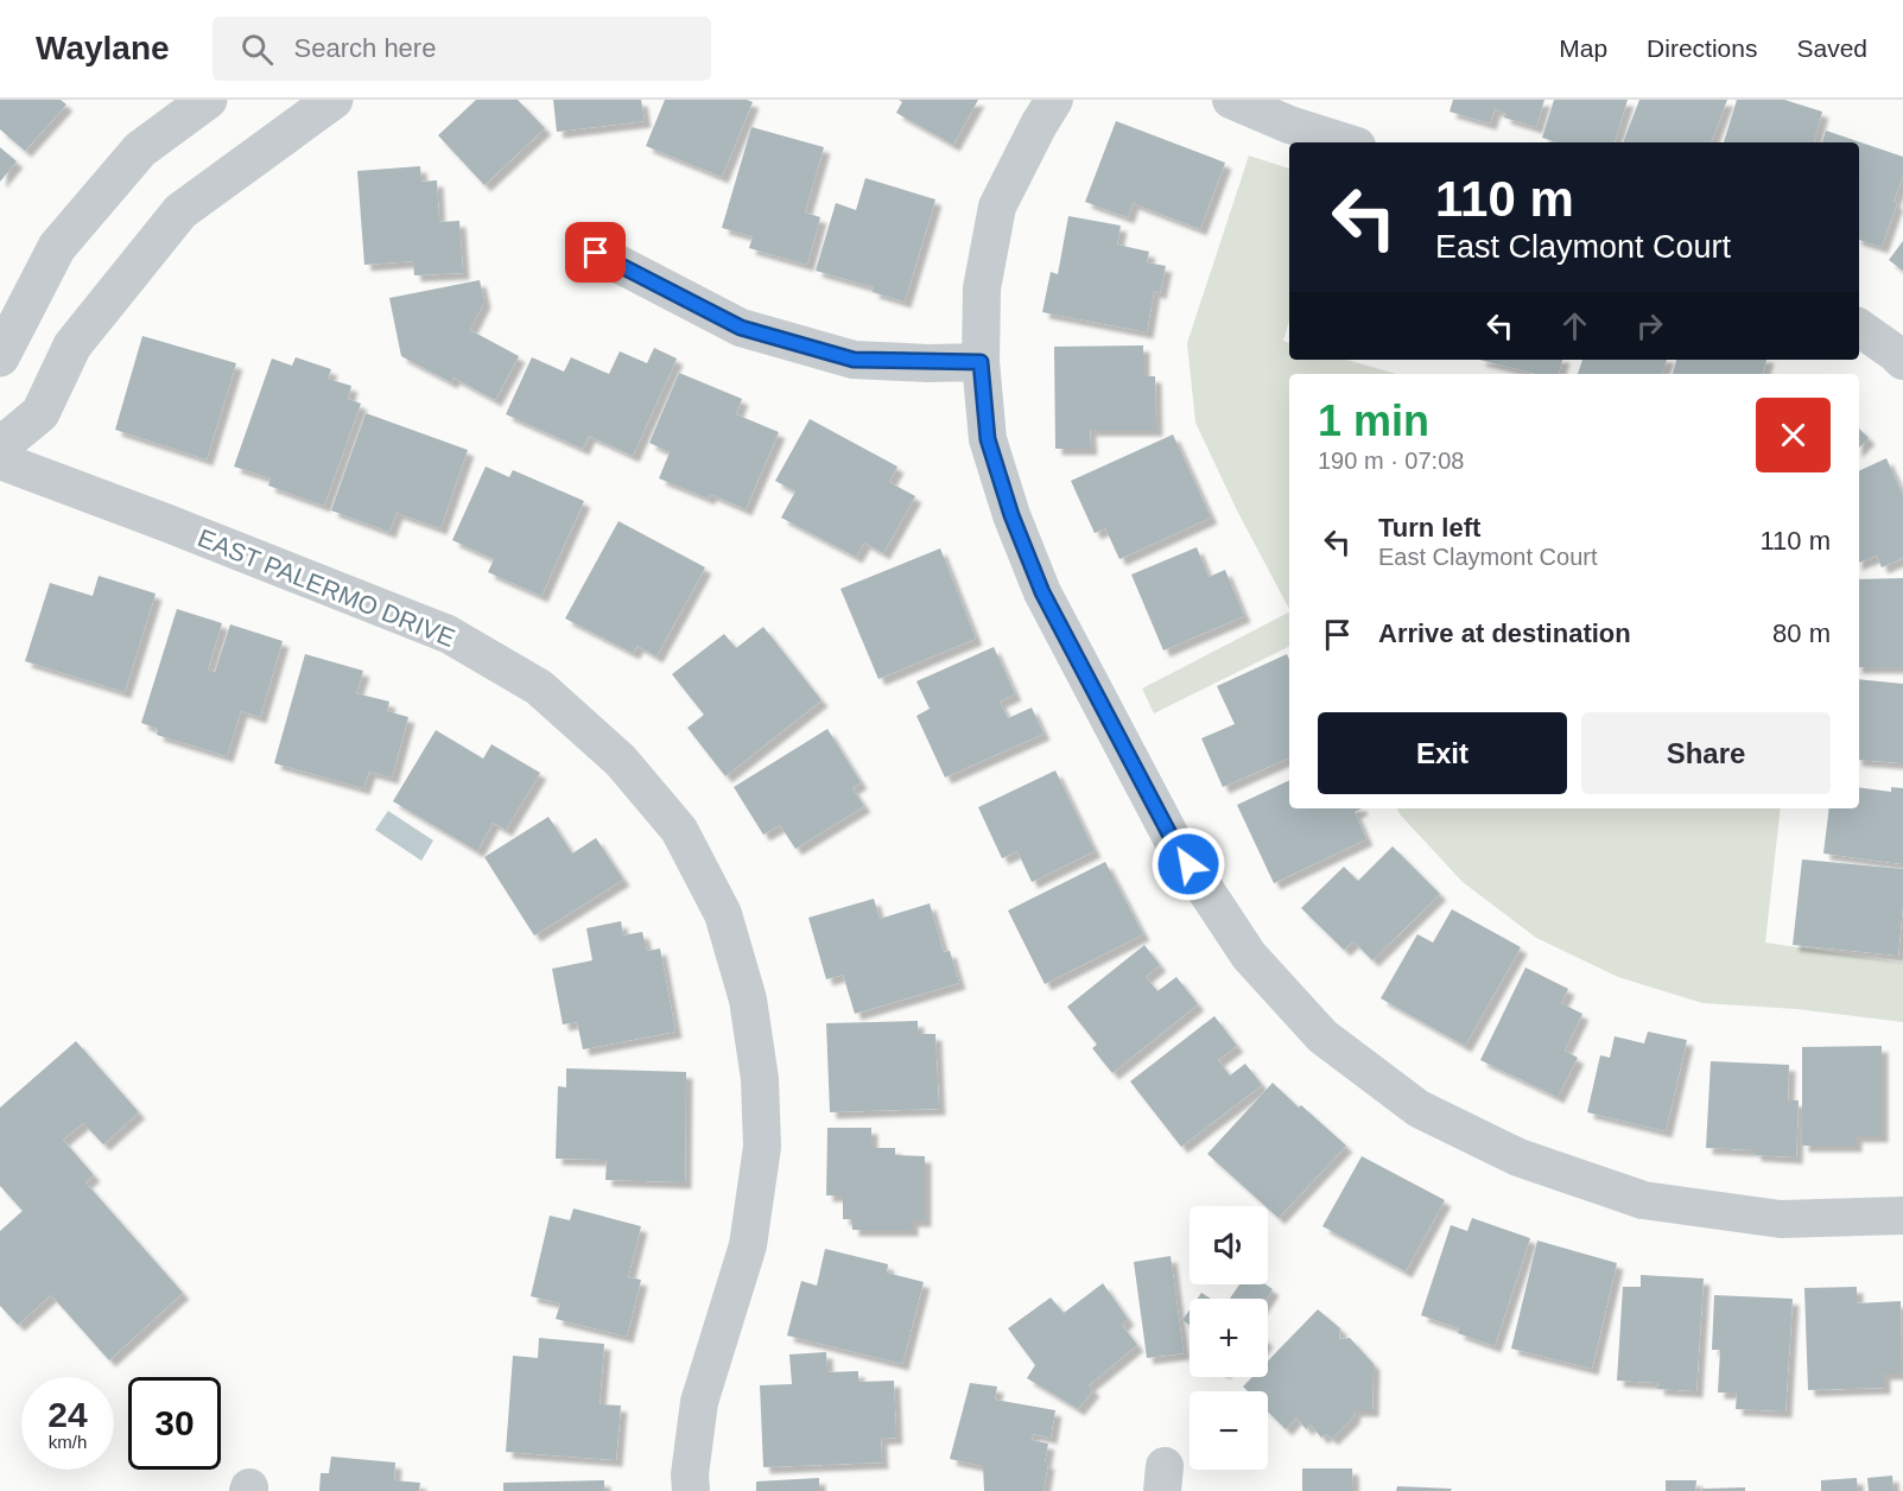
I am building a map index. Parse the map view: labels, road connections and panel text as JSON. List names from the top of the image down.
{
  "streets": {
    "street": ["EAST PALERMO DRIVE"]
  },
  "page": {
    "header": "Waylane",
    "search": "Search here",
    "nav": ["Map", "Directions", "Saved"],
    "turn": ["110 m", "East Claymont Court"],
    "heading": ["1 min", "190 m · 07:08"],
    "list": [
      {
        "name": "Turn left",
        "note": "East Claymont Court",
        "value": "110 m"
      },
      {
        "name": "Arrive at destination",
        "value": "80 m"
      }
    ],
    "buttons": ["Exit", "Share"],
    "map_buttons": ["+", "−"],
    "speed": "24 km/h",
    "limit": "30"
  }
}
